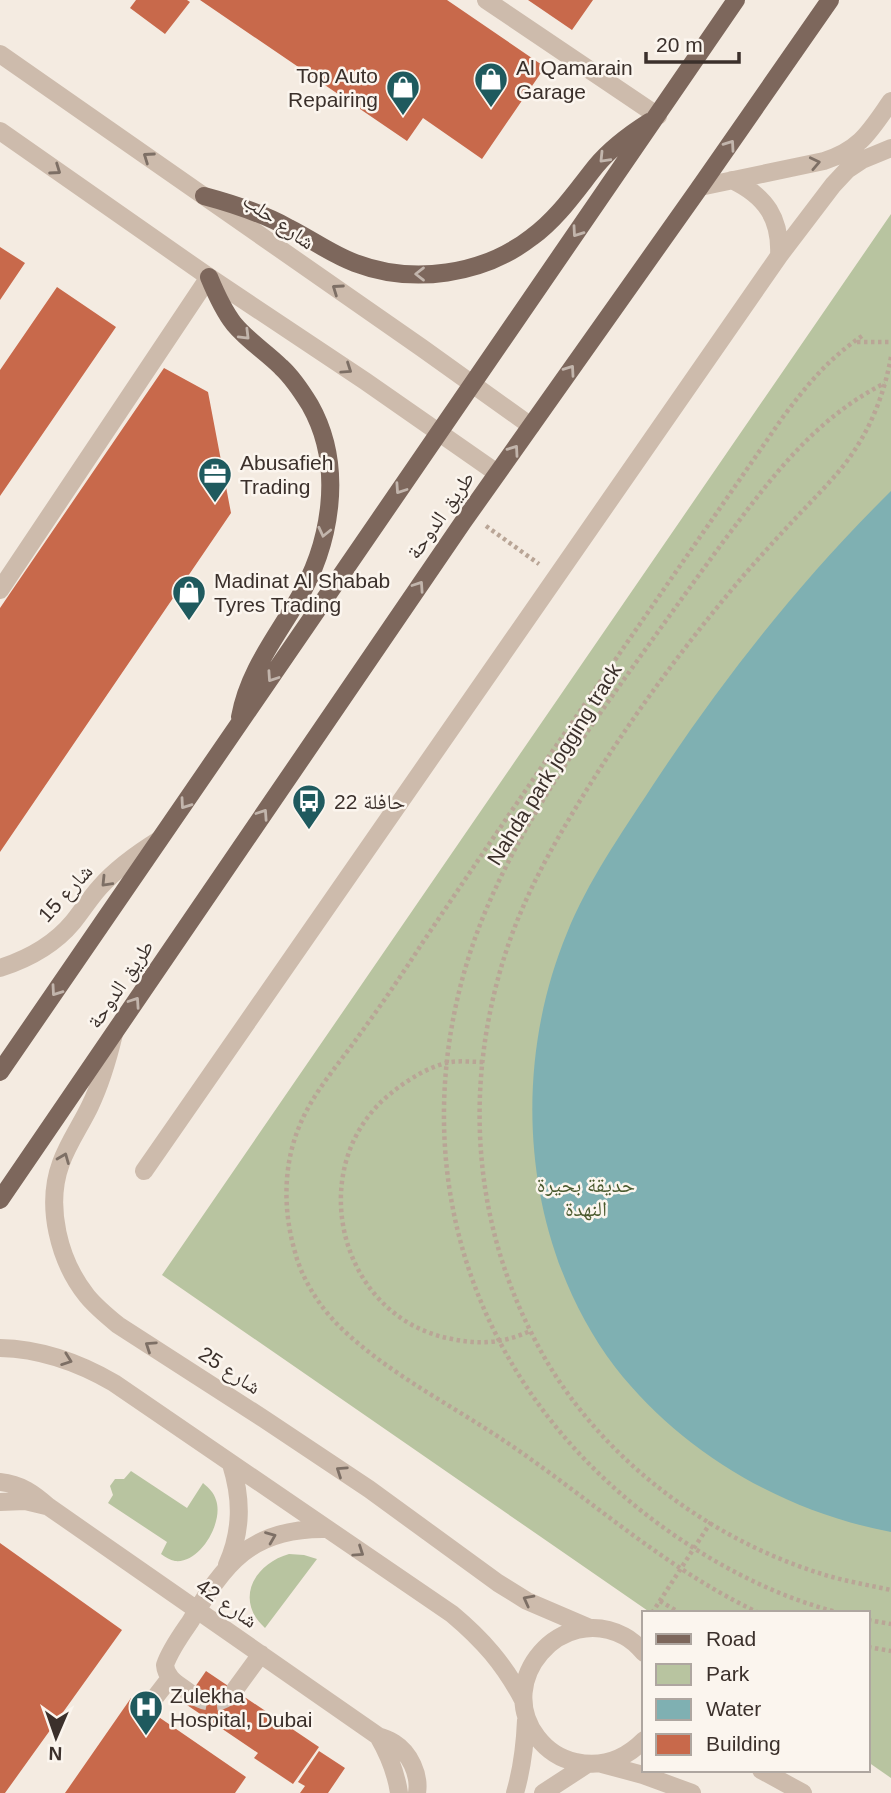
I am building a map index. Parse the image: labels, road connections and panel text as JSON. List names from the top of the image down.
{
  "streets": {
    "main road": ["طريق الدوحة"],
    "street": [
      "شارع حلب",
      "شارع 15",
      "شارع 25",
      "شارع 42"
    ],
    "path": ["Nahda park jogging track"]
  },
  "crossings": [
    ["شارع حلب", "طريق الدوحة"],
    ["طريق الدوحة", "شارع 25"]
  ],
  "one_way": ["شارع 15"],
  "parks": ["حديقة بحيرة النهدة"],
  "places": {
    "shop": ["Al Qamarain Garage", "Top Auto Repairing", "Madinat Al Shabab Tyres Trading"],
    "office": ["Abusafieh Trading"],
    "bus stop": ["حافلة 22"],
    "hospital": ["Zulekha Hospital, Dubai"]
  },
  "legend": [
    "Road",
    "Park",
    "Water",
    "Building"
  ],
  "scale_bar": "20 m",
  "north": "bottom"
}
